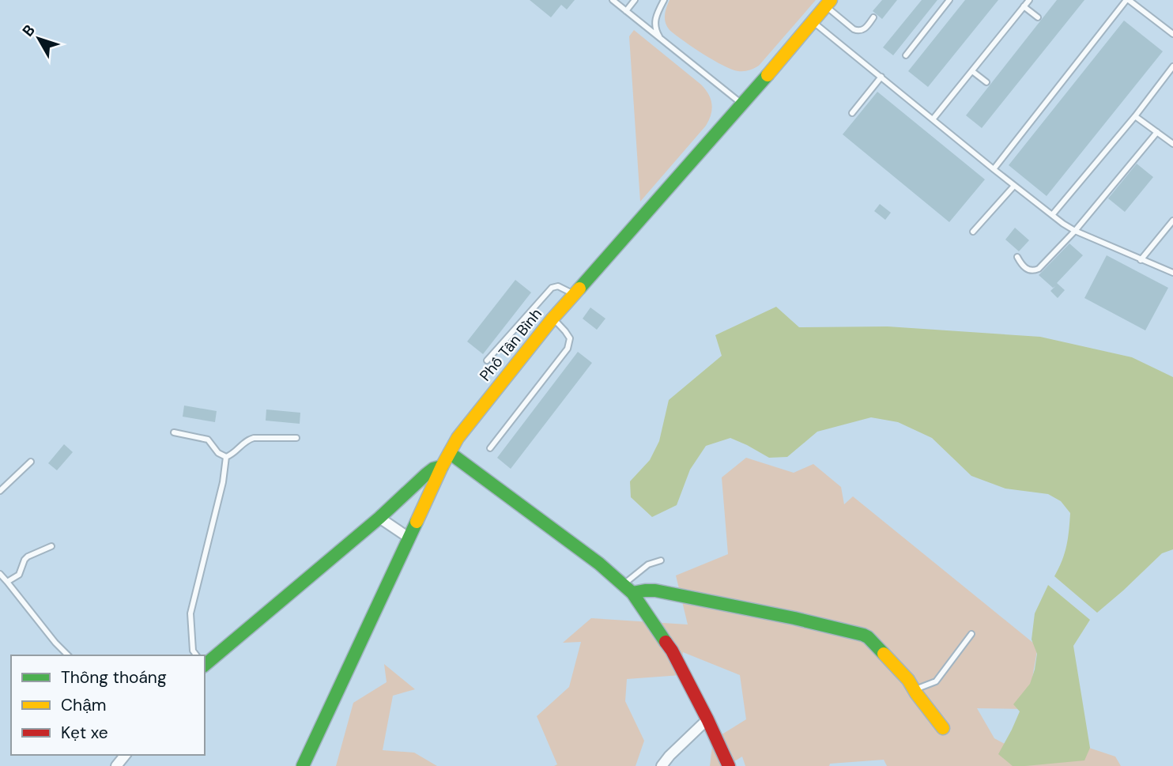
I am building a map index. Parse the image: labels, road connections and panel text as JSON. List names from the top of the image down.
{
  "streets": {
    "street": ["Phố Tân Bình"]
  },
  "legend": ["Thông thoáng", "Chậm", "Kẹt xe"],
  "north": "top left"
}
